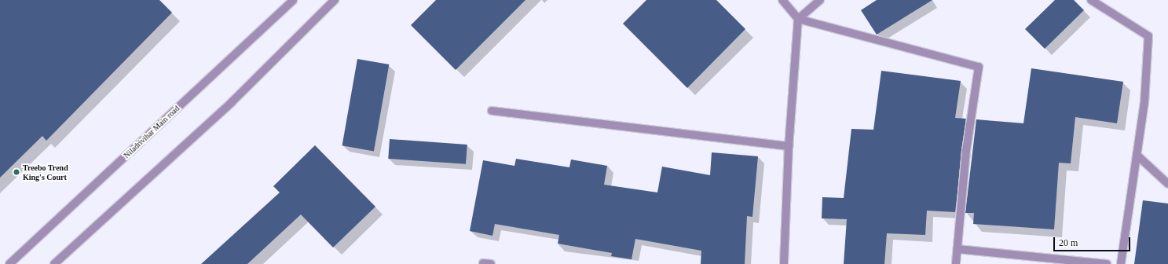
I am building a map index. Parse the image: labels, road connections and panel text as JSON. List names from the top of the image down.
{
  "streets": {
    "street": ["Niladrivihar Main road"]
  },
  "places": ["Treebo Trend King's Court"],
  "scale_bar": "20 m"
}
